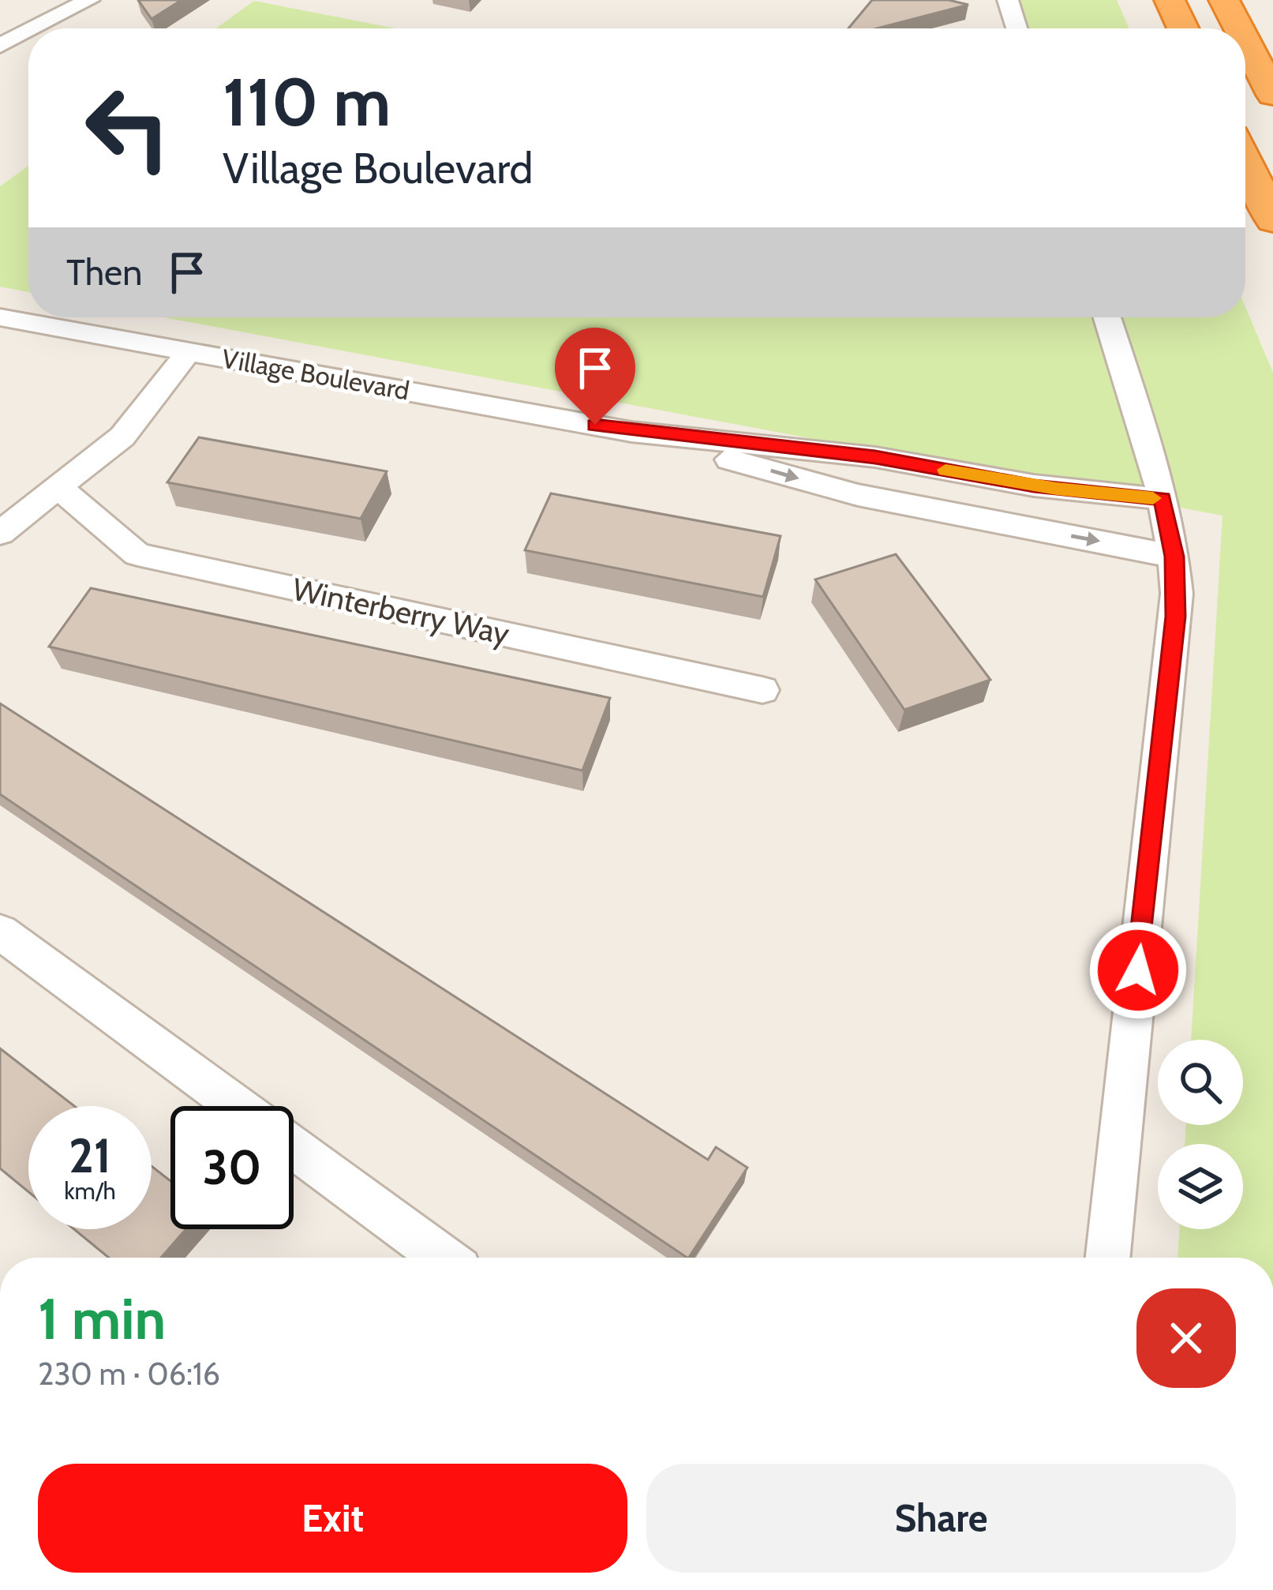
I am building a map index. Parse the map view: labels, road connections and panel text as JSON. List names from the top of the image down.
{
  "streets": {
    "street": ["Village Boulevard", "Winterberry Way"]
  },
  "page": {
    "turn": ["110 m", "Village Boulevard"],
    "then": "Then",
    "speed": "21 km/h",
    "limit": "30",
    "heading": ["1 min", "230 m · 06:16"],
    "buttons": ["Exit", "Share"]
  }
}
